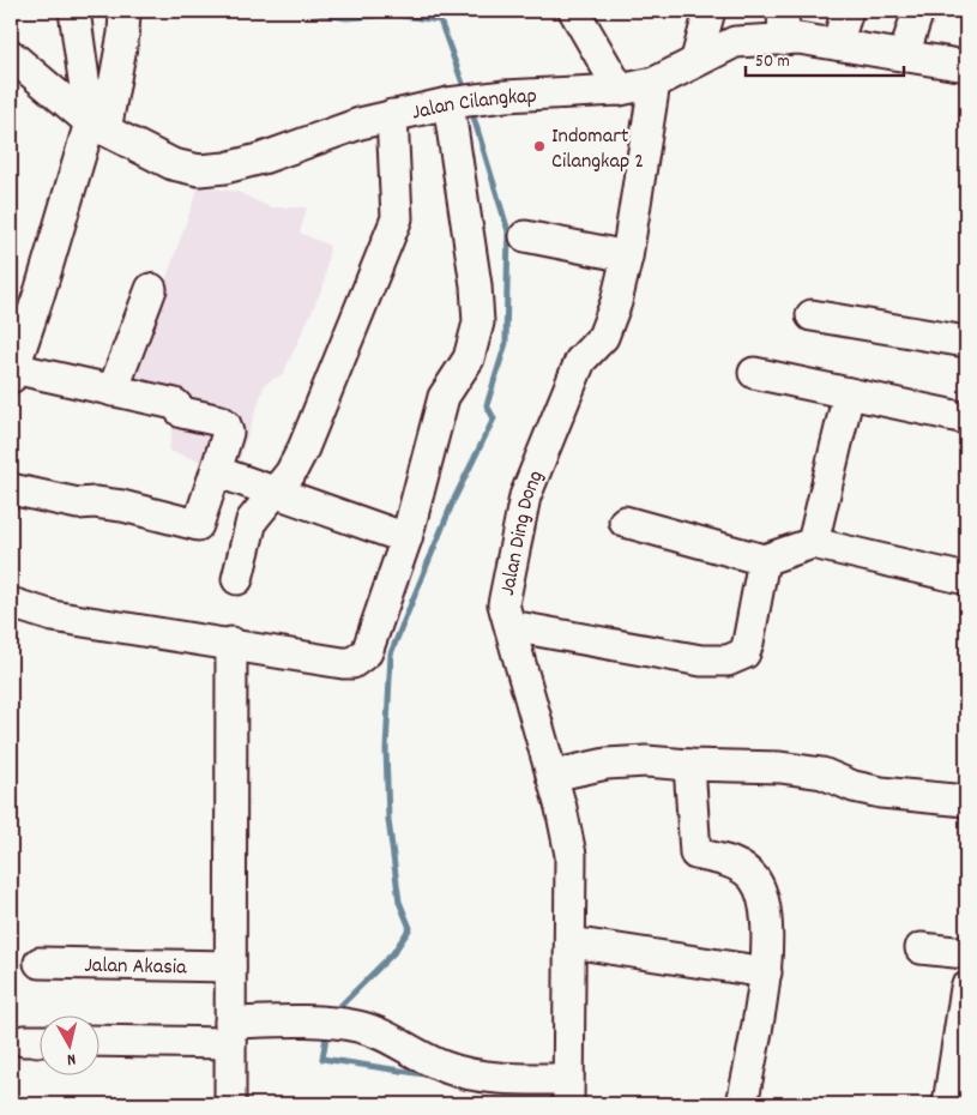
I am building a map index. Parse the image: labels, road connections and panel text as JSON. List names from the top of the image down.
{
  "streets": {
    "street": ["Jalan Cilangkap", "Jalan Ding Dong", "Jalan Akasia"]
  },
  "crossings": [
    ["Jalan Cilangkap", "Jalan Ding Dong"]
  ],
  "places": ["Indomart Cilangkap 2"],
  "scale_bar": "50 m",
  "north": "bottom"
}
